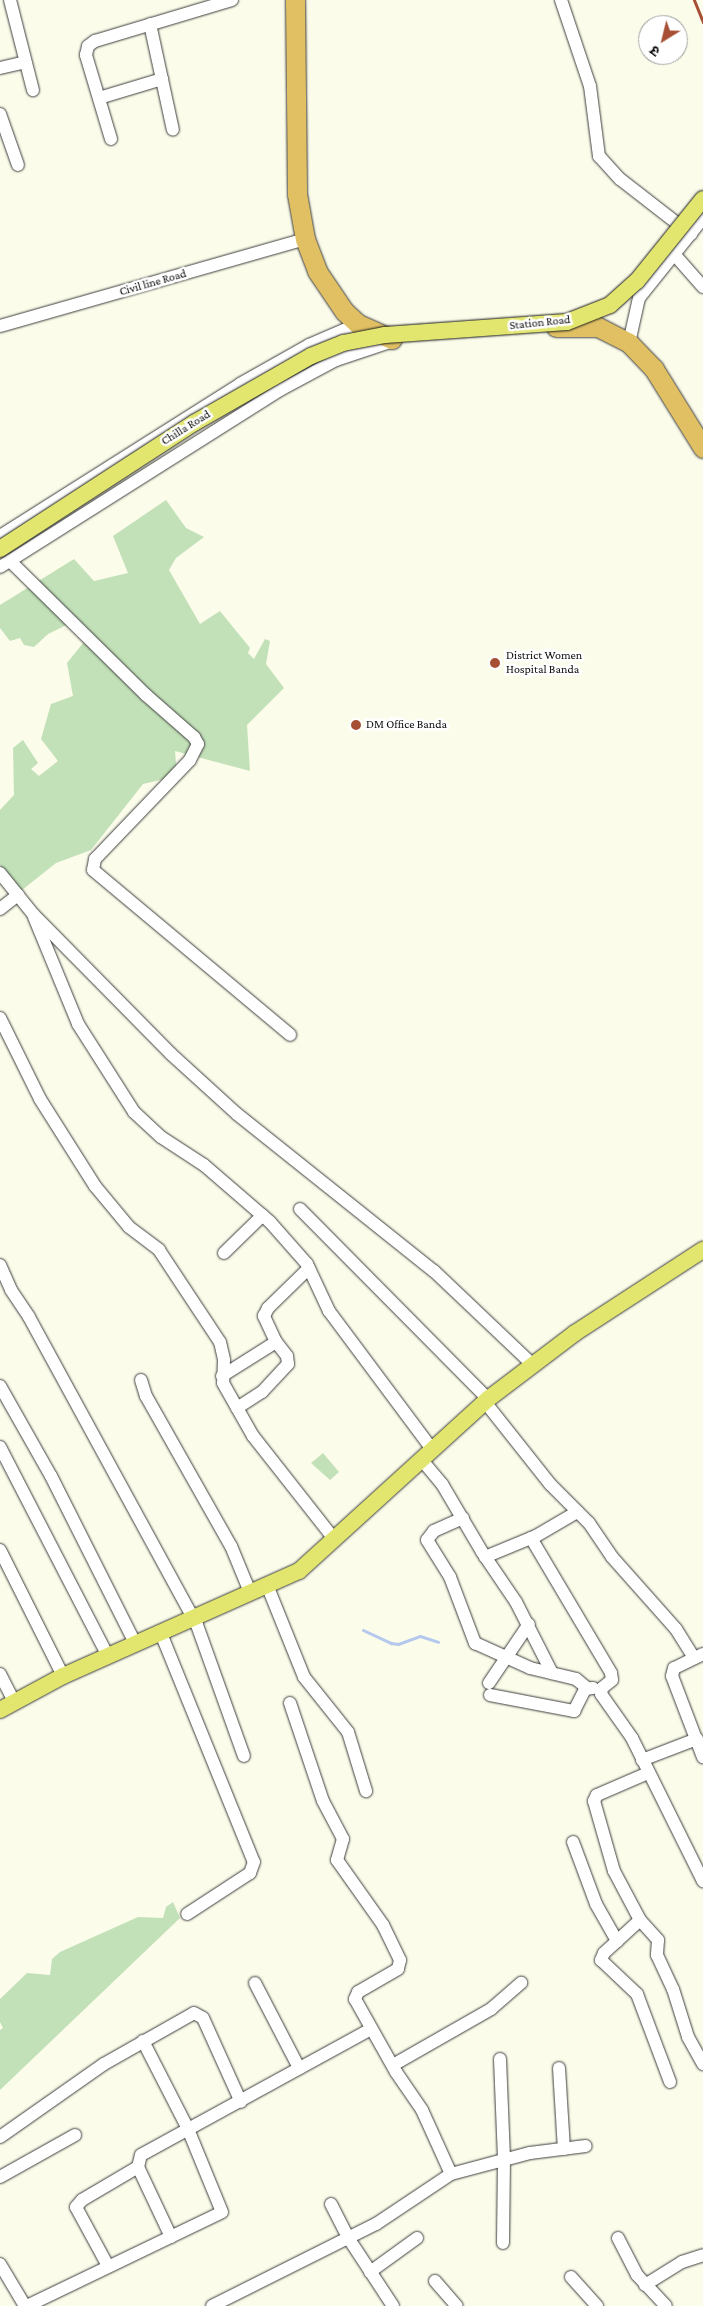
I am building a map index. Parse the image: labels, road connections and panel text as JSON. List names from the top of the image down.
{
  "streets": {
    "main road": ["Station Road", "Chilla Road"],
    "street": ["Civil line Road"]
  },
  "crossings": [
    ["Station Road", "Chilla Road"]
  ],
  "places": ["District Women Hospital Banda", "DM Office Banda"],
  "north": "bottom left"
}
